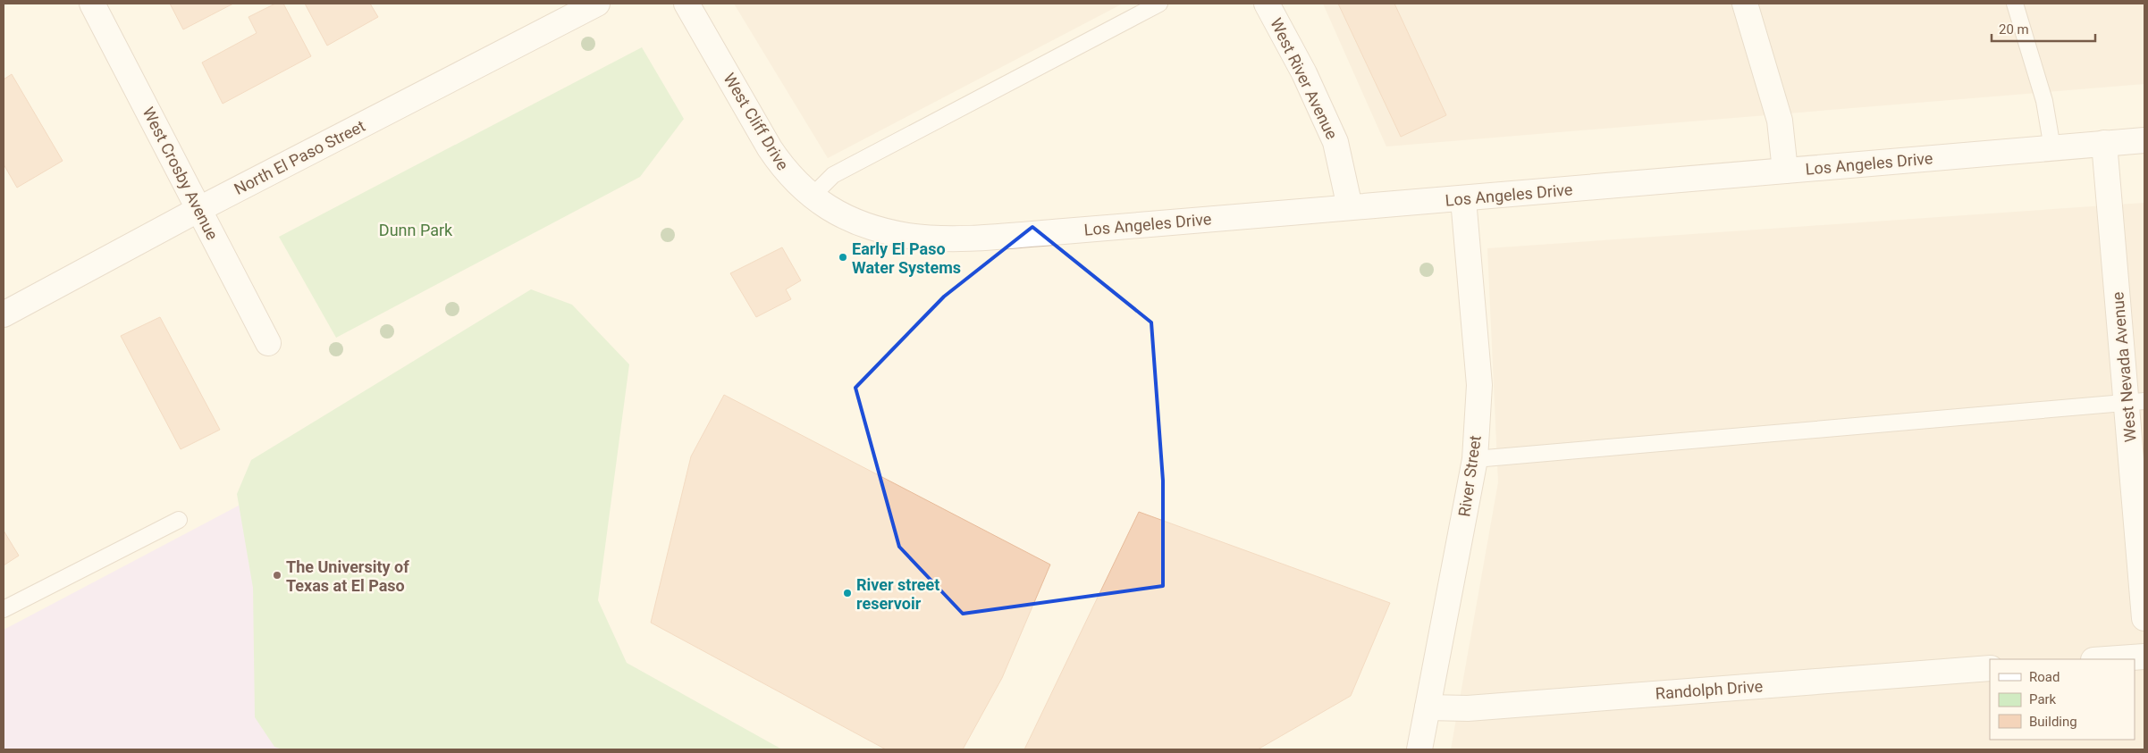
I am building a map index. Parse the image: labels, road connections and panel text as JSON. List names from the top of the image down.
{
  "streets": {
    "street": [
      "West River Avenue",
      "West Cliff Drive",
      "North El Paso Street",
      "Los Angeles Drive",
      "West Crosby Avenue",
      "West Nevada Avenue",
      "River Street",
      "Randolph Drive"
    ]
  },
  "crossings": [
    ["West River Avenue", "Los Angeles Drive"],
    ["West Cliff Drive", "Los Angeles Drive"],
    ["North El Paso Street", "West Crosby Avenue"],
    ["Los Angeles Drive", "West Nevada Avenue"],
    ["Los Angeles Drive", "River Street"],
    ["River Street", "Randolph Drive"]
  ],
  "parks": ["Dunn Park"],
  "places": ["Early El Paso Water Systems", "The University of Texas at El Paso", "River street reservoir"],
  "legend": ["Road", "Park", "Building"],
  "scale_bar": "20 m"
}
